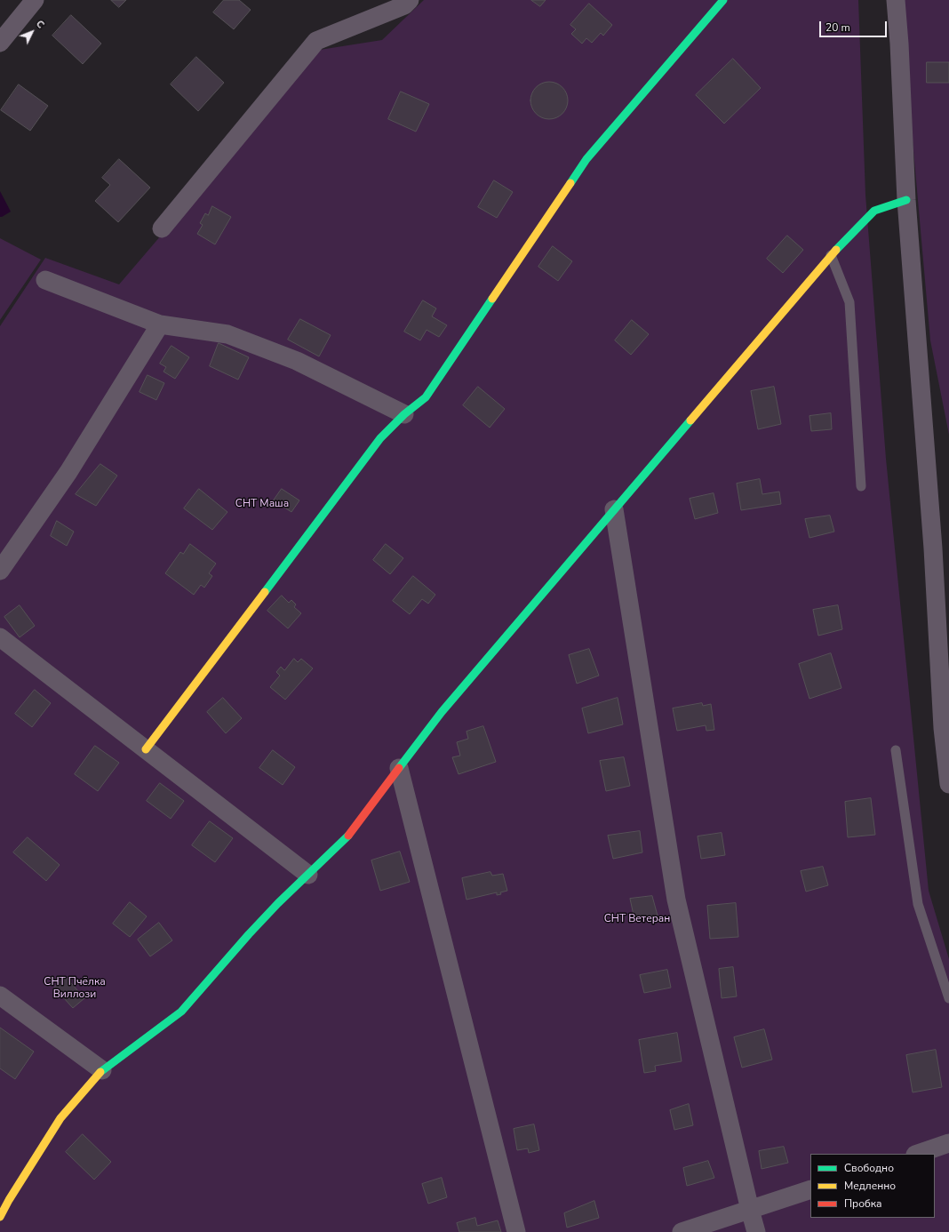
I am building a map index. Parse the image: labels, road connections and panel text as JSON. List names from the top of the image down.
{
  "parks": ["СНТ Маша", "СНТ Ветеран", "СНТ Пчёлка Виллози"],
  "legend": ["Свободно", "Медленно", "Пробка"],
  "scale_bar": "20 m",
  "north": "top right"
}
